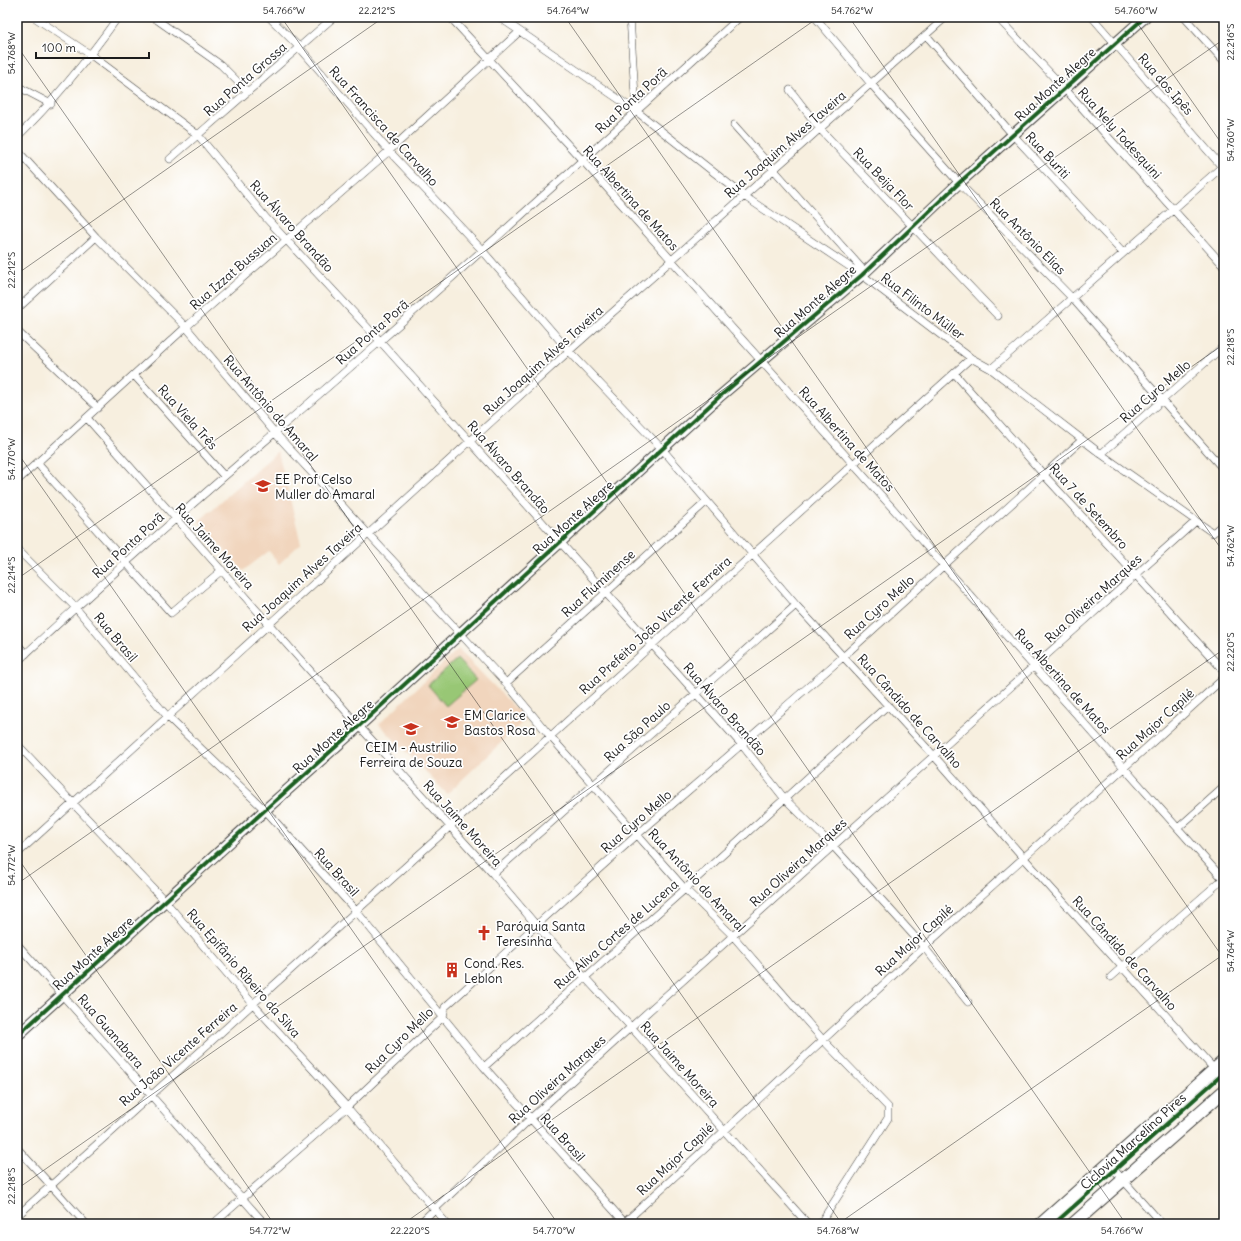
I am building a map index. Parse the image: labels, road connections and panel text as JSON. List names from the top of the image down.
{
  "streets": {
    "street": [
      "Rua Ponta Grossa",
      "Rua Monte Alegre",
      "Rua dos Ipês",
      "Rua Ponta Porã",
      "Rua Francisca de Carvalho",
      "Rua Nely Todesquini",
      "Rua Joaquim Alves Taveira",
      "Rua Buriti",
      "Rua Beija Flor",
      "Rua Albertina de Matos",
      "Rua Álvaro Brandão",
      "Rua Antônio Elias",
      "Rua Izzat Bussuan",
      "Rua Filinto Müller",
      "Rua Cyro Mello",
      "Rua Antônio do Amaral",
      "Rua Viela Três",
      "Rua 7 de Setembro",
      "Rua Jaime Moreira",
      "Rua Fluminense",
      "Rua Oliveira Marques",
      "Rua Prefeito João Vicente Ferreira",
      "Rua Brasil",
      "Rua Cândido de Carvalho",
      "Rua Major Capilé",
      "Rua São Paulo",
      "Rua Aliva Cortes de Lucena",
      "Rua Epifânio Ribeiro da Silva",
      "Rua Guanabara",
      "Rua João Vicente Ferreira"
    ],
    "cycle path": ["Ciclovia Marcelino Pires"]
  },
  "crossings": [
    ["Rua Ponta Grossa", "Rua Francisca de Carvalho"],
    ["Rua Ponta Grossa", "Rua Álvaro Brandão"],
    ["Rua Monte Alegre", "Rua dos Ipês"],
    ["Rua Monte Alegre", "Rua Nely Todesquini"],
    ["Rua Monte Alegre", "Rua Buriti"],
    ["Rua Monte Alegre", "Rua Beija Flor"],
    ["Rua Monte Alegre", "Rua Albertina de Matos"],
    ["Rua Monte Alegre", "Rua Álvaro Brandão"],
    ["Rua Monte Alegre", "Rua Antônio Elias"],
    ["Rua Monte Alegre", "Rua Filinto Müller"],
    ["Rua Monte Alegre", "Rua Antônio do Amaral"],
    ["Rua Monte Alegre", "Rua Jaime Moreira"],
    ["Rua Monte Alegre", "Rua Brasil"],
    ["Rua Monte Alegre", "Rua Cândido de Carvalho"],
    ["Rua Monte Alegre", "Rua Epifânio Ribeiro da Silva"],
    ["Rua Monte Alegre", "Rua Guanabara"],
    ["Rua Ponta Porã", "Rua Francisca de Carvalho"],
    ["Rua Ponta Porã", "Rua Albertina de Matos"],
    ["Rua Ponta Porã", "Rua Álvaro Brandão"],
    ["Rua Ponta Porã", "Rua Filinto Müller"],
    ["Rua Ponta Porã", "Rua Antônio do Amaral"],
    ["Rua Ponta Porã", "Rua Viela Três"],
    ["Rua Ponta Porã", "Rua Jaime Moreira"],
    ["Rua Ponta Porã", "Rua Brasil"],
    ["Rua Ponta Porã", "Rua Cândido de Carvalho"],
    ["Rua Francisca de Carvalho", "Rua Izzat Bussuan"],
    ["Rua Francisca de Carvalho", "Rua Cândido de Carvalho"],
    ["Rua Joaquim Alves Taveira", "Rua Buriti"],
    ["Rua Joaquim Alves Taveira", "Rua Beija Flor"],
    ["Rua Joaquim Alves Taveira", "Rua Albertina de Matos"],
    ["Rua Joaquim Alves Taveira", "Rua Álvaro Brandão"],
    ["Rua Joaquim Alves Taveira", "Rua Antônio Elias"],
    ["Rua Joaquim Alves Taveira", "Rua Filinto Müller"],
    ["Rua Joaquim Alves Taveira", "Rua Antônio do Amaral"],
    ["Rua Joaquim Alves Taveira", "Rua Jaime Moreira"],
    ["Rua Joaquim Alves Taveira", "Rua Brasil"],
    ["Rua Joaquim Alves Taveira", "Rua Cândido de Carvalho"],
    ["Rua Joaquim Alves Taveira", "Rua Epifânio Ribeiro da Silva"],
    ["Rua Albertina de Matos", "Rua Izzat Bussuan"],
    ["Rua Albertina de Matos", "Rua Cyro Mello"],
    ["Rua Albertina de Matos", "Rua Oliveira Marques"],
    ["Rua Albertina de Matos", "Rua Prefeito João Vicente Ferreira"],
    ["Rua Albertina de Matos", "Rua Major Capilé"],
    ["Rua Álvaro Brandão", "Rua Izzat Bussuan"],
    ["Rua Álvaro Brandão", "Rua Cyro Mello"],
    ["Rua Álvaro Brandão", "Rua Fluminense"],
    ["Rua Álvaro Brandão", "Rua Oliveira Marques"],
    ["Rua Álvaro Brandão", "Rua Prefeito João Vicente Ferreira"],
    ["Rua Álvaro Brandão", "Rua Major Capilé"],
    ["Rua Álvaro Brandão", "Rua São Paulo"],
    ["Rua Álvaro Brandão", "Rua Aliva Cortes de Lucena"],
    ["Rua Antônio Elias", "Rua Cyro Mello"],
    ["Rua Izzat Bussuan", "Rua Filinto Müller"],
    ["Rua Izzat Bussuan", "Rua Antônio do Amaral"],
    ["Rua Izzat Bussuan", "Rua Viela Três"],
    ["Rua Izzat Bussuan", "Rua Jaime Moreira"],
    ["Rua Filinto Müller", "Rua Cyro Mello"],
    ["Rua Filinto Müller", "Rua Oliveira Marques"],
    ["Rua Filinto Müller", "Rua Prefeito João Vicente Ferreira"],
    ["Rua Cyro Mello", "Rua Antônio do Amaral"],
    ["Rua Cyro Mello", "Rua 7 de Setembro"],
    ["Rua Cyro Mello", "Rua Jaime Moreira"],
    ["Rua Cyro Mello", "Rua Brasil"],
    ["Rua Cyro Mello", "Rua Cândido de Carvalho"],
    ["Rua Cyro Mello", "Rua Epifânio Ribeiro da Silva"],
    ["Rua Cyro Mello", "Rua Guanabara"],
    ["Rua Antônio do Amaral", "Rua Fluminense"],
    ["Rua Antônio do Amaral", "Rua Oliveira Marques"],
    ["Rua Antônio do Amaral", "Rua Prefeito João Vicente Ferreira"],
    ["Rua Antônio do Amaral", "Rua Major Capilé"],
    ["Rua Antônio do Amaral", "Rua São Paulo"],
    ["Rua Antônio do Amaral", "Rua Aliva Cortes de Lucena"],
    ["Rua 7 de Setembro", "Rua Oliveira Marques"],
    ["Rua 7 de Setembro", "Rua Prefeito João Vicente Ferreira"],
    ["Rua Jaime Moreira", "Rua Oliveira Marques"],
    ["Rua Jaime Moreira", "Rua Prefeito João Vicente Ferreira"],
    ["Rua Jaime Moreira", "Rua Major Capilé"],
    ["Rua Jaime Moreira", "Rua São Paulo"],
    ["Rua Jaime Moreira", "Rua Aliva Cortes de Lucena"],
    ["Rua Fluminense", "Rua Cândido de Carvalho"],
    ["Rua Oliveira Marques", "Rua Brasil"],
    ["Rua Oliveira Marques", "Rua Cândido de Carvalho"],
    ["Rua Oliveira Marques", "Rua Epifânio Ribeiro da Silva"],
    ["Rua Prefeito João Vicente Ferreira", "Rua Brasil"],
    ["Rua Prefeito João Vicente Ferreira", "Rua Cândido de Carvalho"],
    ["Rua Prefeito João Vicente Ferreira", "Rua João Vicente Ferreira"],
    ["Rua Brasil", "Rua Major Capilé"],
    ["Rua Brasil", "Rua Aliva Cortes de Lucena"],
    ["Rua Brasil", "Rua João Vicente Ferreira"],
    ["Rua Cândido de Carvalho", "Rua Major Capilé"],
    ["Rua Cândido de Carvalho", "Rua São Paulo"],
    ["Rua Cândido de Carvalho", "Rua Aliva Cortes de Lucena"],
    ["Rua Epifânio Ribeiro da Silva", "Rua João Vicente Ferreira"],
    ["Rua Guanabara", "Rua João Vicente Ferreira"]
  ],
  "places": {
    "school or university": ["EE Prof Celso Muller do Amaral", "EM Clarice Bastos Rosa", "CEIM - Austrilio Ferreira de Souza"],
    "church": ["Paróquia Santa Teresinha"],
    "building": ["Cond. Res. Leblon"]
  },
  "scale_bar": "100 m",
  "coordinates": [
    "54.766°W",
    "22.212°S",
    "54.764°W",
    "54.762°W",
    "54.760°W",
    "22.216°S",
    "54.768°W",
    "22.218°S",
    "54.770°W",
    "22.214°S",
    "22.220°S",
    "54.772°W"
  ]
}
